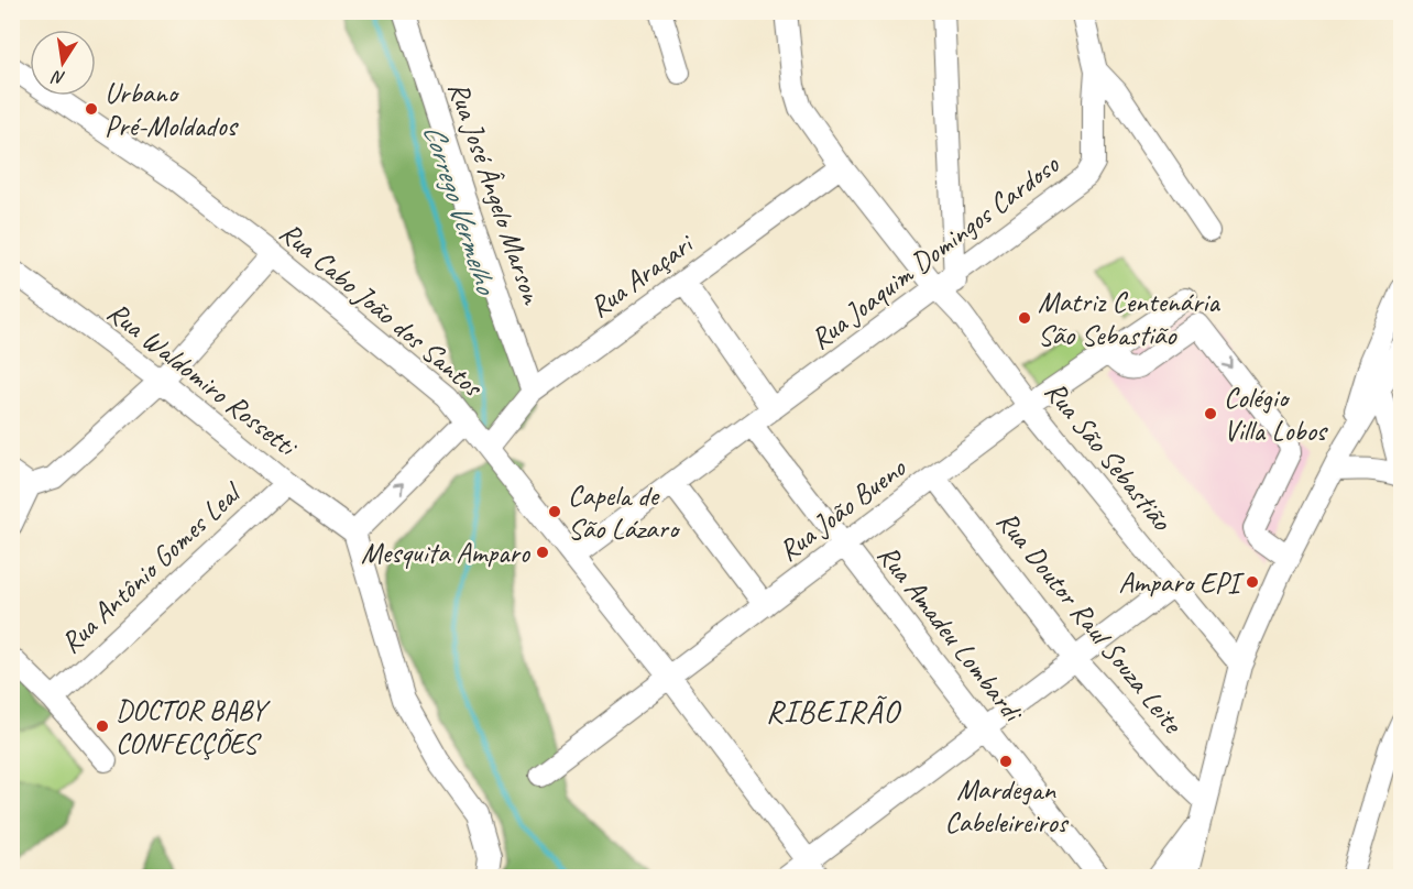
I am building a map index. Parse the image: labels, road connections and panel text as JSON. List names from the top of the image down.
{
  "streets": {
    "street": [
      "Rua José Ângelo Marson",
      "Rua Joaquim Domingos Cardoso",
      "Rua Araçari",
      "Rua Cabo João dos Santos",
      "Rua Waldomiro Rossetti",
      "Rua São Sebastião",
      "Rua João Bueno",
      "Rua Antônio Gomes Leal",
      "Rua Doutor Raul Souza Leite",
      "Rua Amadeu Lombardi"
    ]
  },
  "crossings": [
    ["Rua José Ângelo Marson", "Rua Araçari"],
    ["Rua Joaquim Domingos Cardoso", "Rua Cabo João dos Santos"],
    ["Rua Joaquim Domingos Cardoso", "Rua São Sebastião"],
    ["Rua Joaquim Domingos Cardoso", "Rua Amadeu Lombardi"],
    ["Rua Araçari", "Rua Cabo João dos Santos"],
    ["Rua Araçari", "Rua São Sebastião"],
    ["Rua Cabo João dos Santos", "Rua João Bueno"],
    ["Rua Waldomiro Rossetti", "Rua Antônio Gomes Leal"],
    ["Rua São Sebastião", "Rua João Bueno"],
    ["Rua João Bueno", "Rua Doutor Raul Souza Leite"],
    ["Rua João Bueno", "Rua Amadeu Lombardi"]
  ],
  "districts": ["RIBEIRÃO"],
  "water": ["Corrego Vermelho"],
  "places": [
    "Urbano Pré-Moldados",
    "Matriz Centenária São Sebastião",
    "Colégio Villa Lobos",
    "Capela de São Lázaro",
    "Mesquita Amparo",
    "Amparo EPI",
    "DOCTOR BABY CONFECÇÕES",
    "Mardegan Cabeleireiros"
  ],
  "north": "bottom"
}
